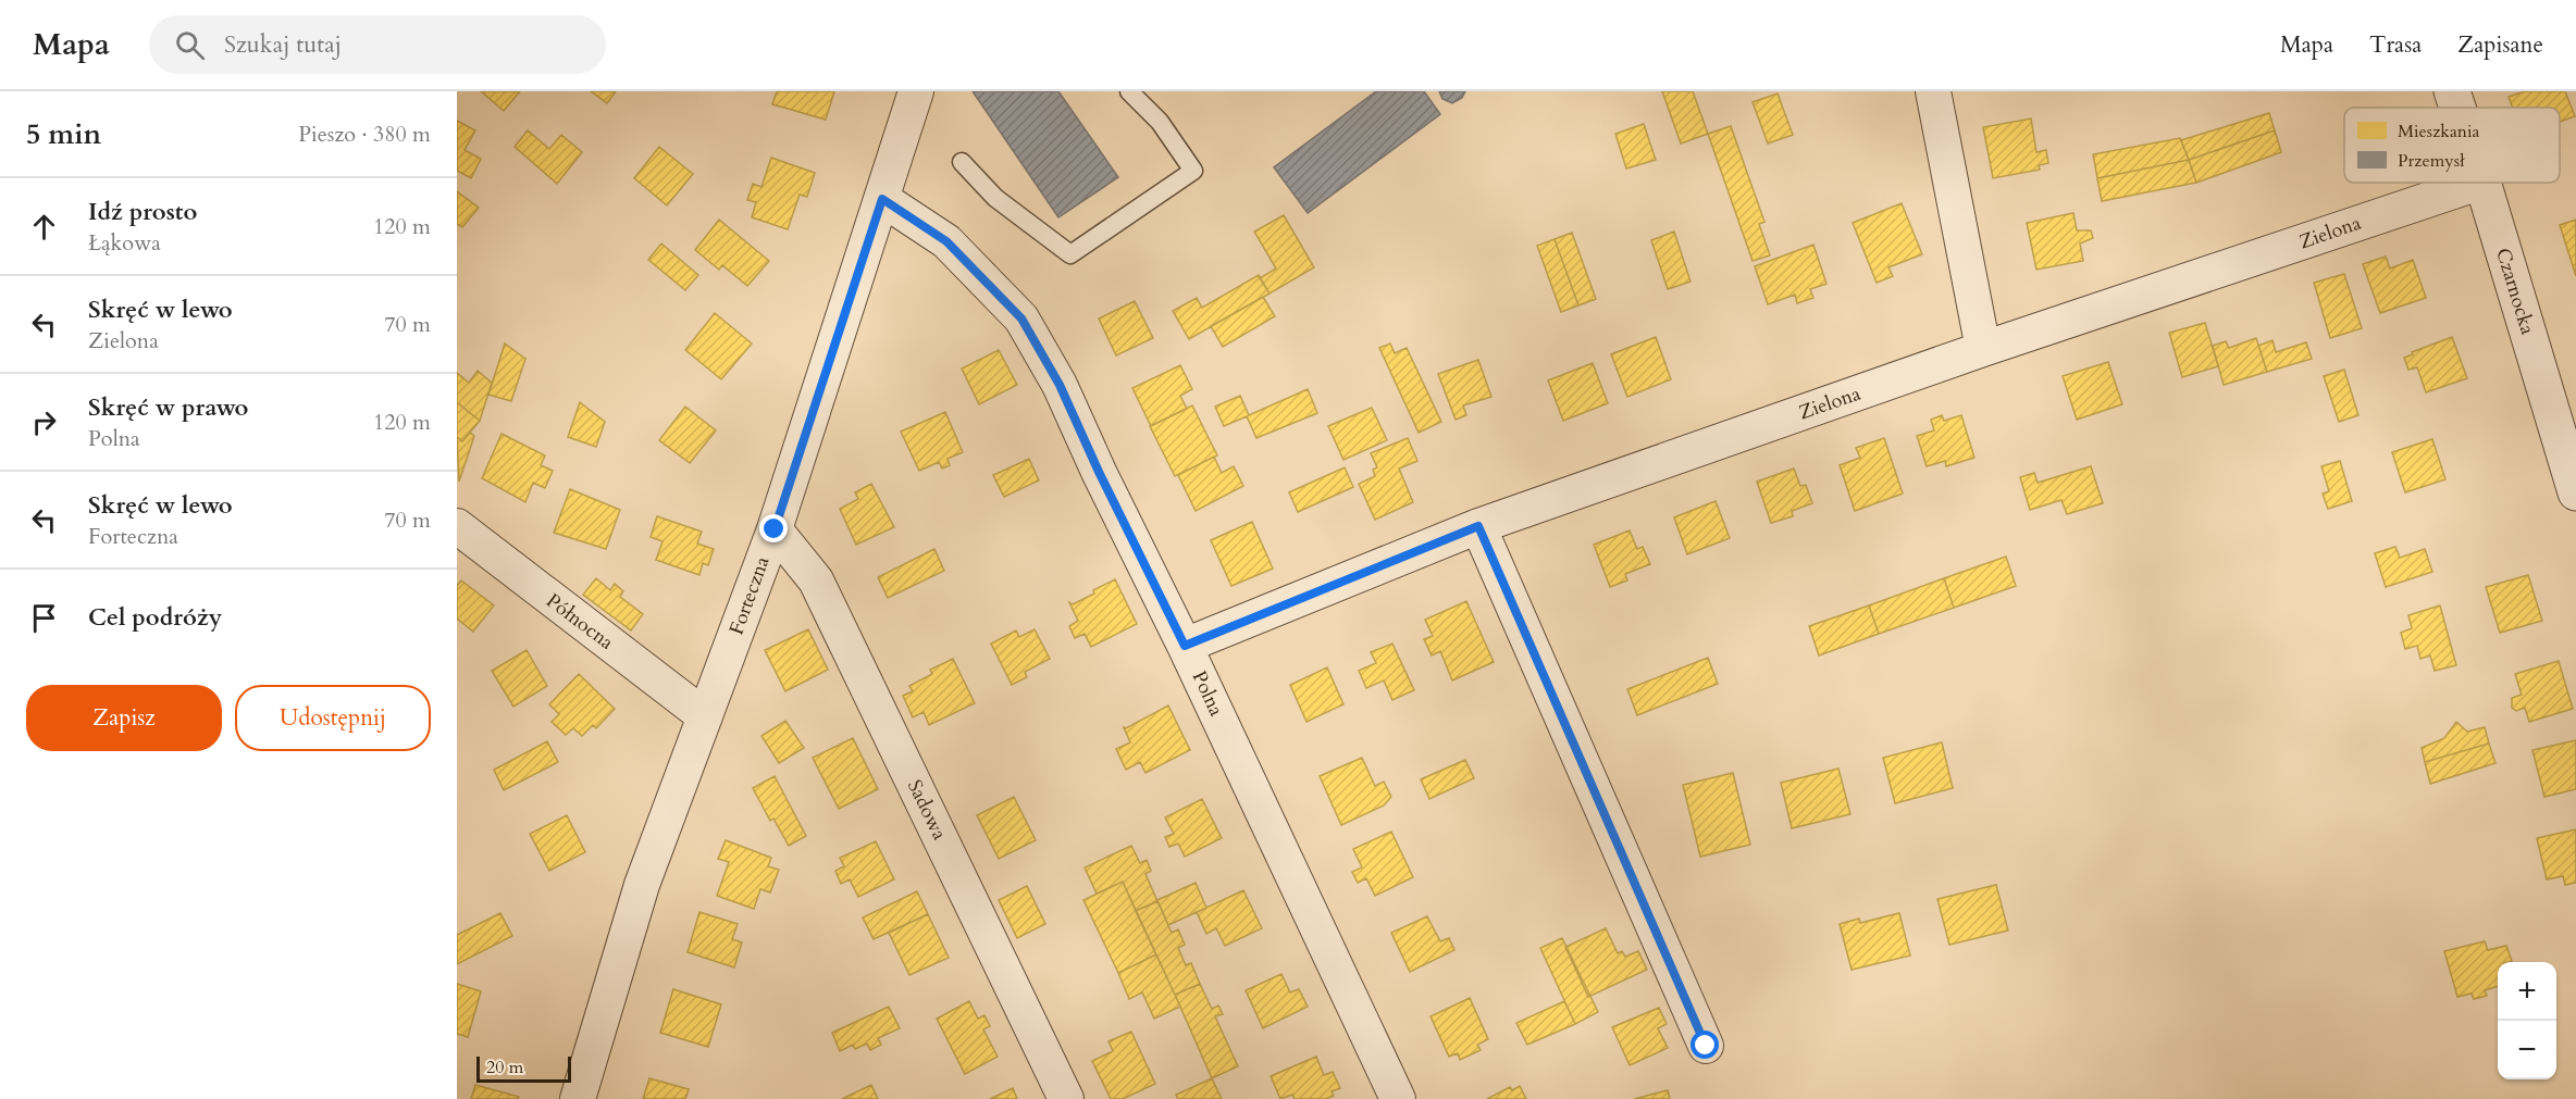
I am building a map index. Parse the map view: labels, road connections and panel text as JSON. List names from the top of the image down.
{
  "streets": {
    "street": [
      "Zielona",
      "Czarnocka",
      "Forteczna",
      "Północna",
      "Polna",
      "Sadowa"
    ]
  },
  "crossings": [
    ["Zielona", "Polna"],
    ["Forteczna", "Północna"],
    ["Forteczna", "Polna"],
    ["Forteczna", "Sadowa"]
  ],
  "legend": ["Mieszkania", "Przemysł"],
  "scale_bar": "20 m",
  "page": {
    "header": "Mapa",
    "search": "Szukaj tutaj",
    "nav": ["Mapa", "Trasa", "Zapisane"],
    "heading": ["5 min", "Pieszo · 380 m"],
    "list": [
      ["Idź prosto", "Łąkowa", "120 m"],
      ["Skręć w lewo", "Zielona", "70 m"],
      ["Skręć w prawo", "Polna", "120 m"],
      ["Skręć w lewo", "Forteczna", "70 m"],
      "Cel podróży"
    ],
    "buttons": ["Zapisz", "Udostępnij"],
    "map_buttons": ["+", "−"],
    "scale": "20 m"
  }
}
